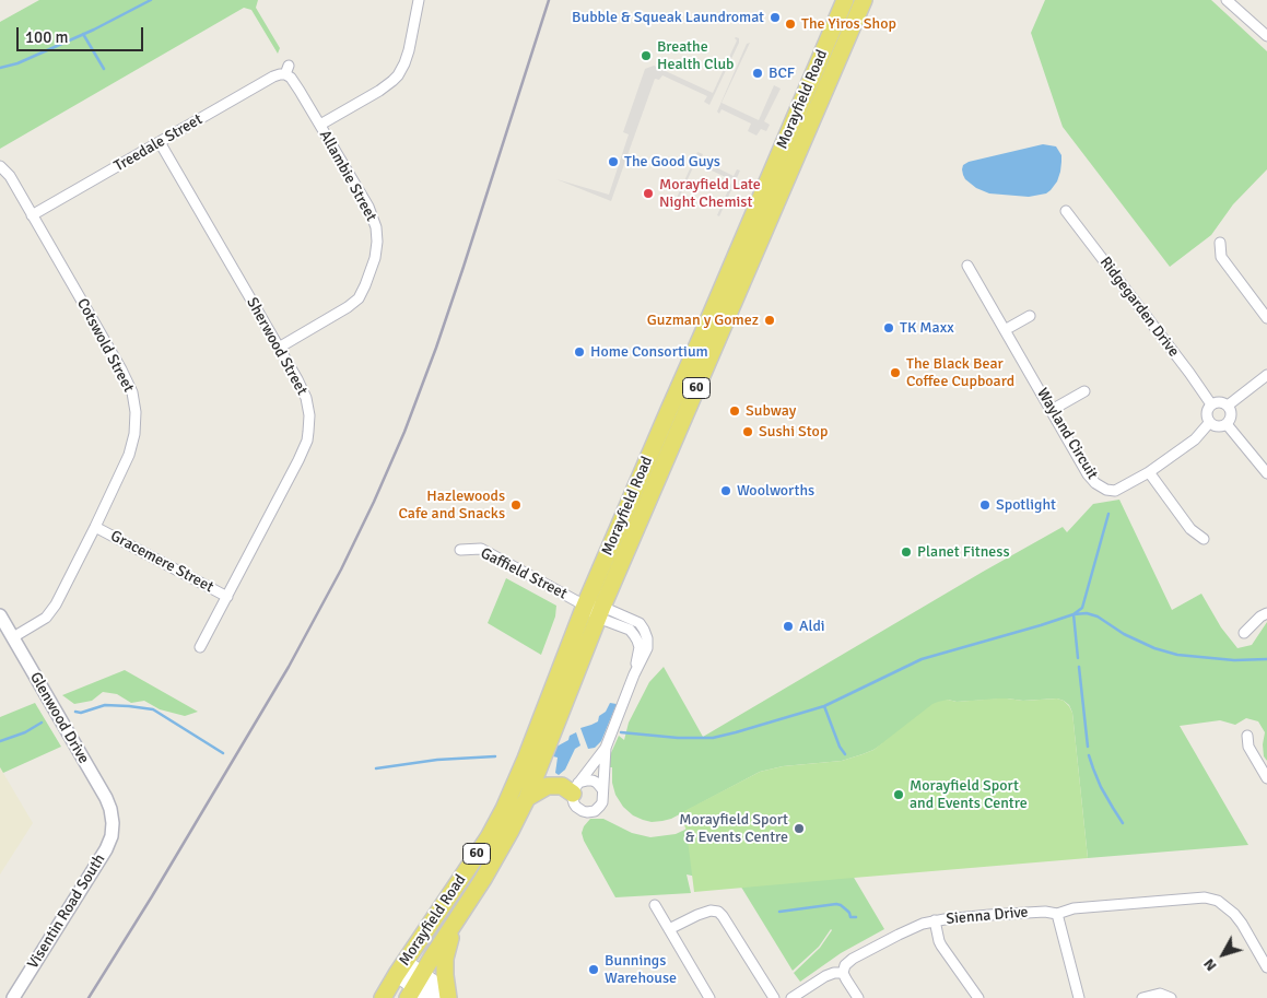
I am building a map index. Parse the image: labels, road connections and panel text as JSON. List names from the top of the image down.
{
  "streets": {
    "main road": ["Morayfield Road", "60"],
    "street": [
      "Treedale Street",
      "Allambie Street",
      "Ridgegarden Drive",
      "Cotswold Street",
      "Sherwood Street",
      "Wayland Circuit",
      "Gracemere Street",
      "Gaffield Street",
      "Glenwood Drive",
      "Visentin Road South",
      "Sienna Drive"
    ]
  },
  "crossings": [
    ["Morayfield Road", "Gaffield Street"],
    ["Treedale Street", "Allambie Street"],
    ["Treedale Street", "Cotswold Street"],
    ["Treedale Street", "Sherwood Street"],
    ["Allambie Street", "Sherwood Street"],
    ["Ridgegarden Drive", "Wayland Circuit"],
    ["Cotswold Street", "Gracemere Street"],
    ["Cotswold Street", "Glenwood Drive"],
    ["Sherwood Street", "Gracemere Street"],
    ["Glenwood Drive", "Visentin Road South"]
  ],
  "places": [
    "Bubble & Squeak Laundromat",
    "The Yiros Shop",
    "Breathe Health Club",
    "BCF",
    "The Good Guys",
    "Morayfield Late Night Chemist",
    "Guzman y Gomez",
    "TK Maxx",
    "Home Consortium",
    "The Black Bear Coffee Cupboard",
    "Subway",
    "Sushi Stop",
    "Woolworths",
    "Hazlewoods Cafe and Snacks",
    "Spotlight",
    "Planet Fitness",
    "Aldi",
    "Morayfield Sport and Events Centre",
    "Morayfield Sport & Events Centre",
    "Bunnings Warehouse"
  ],
  "scale_bar": "100 m",
  "north": "bottom left"
}
